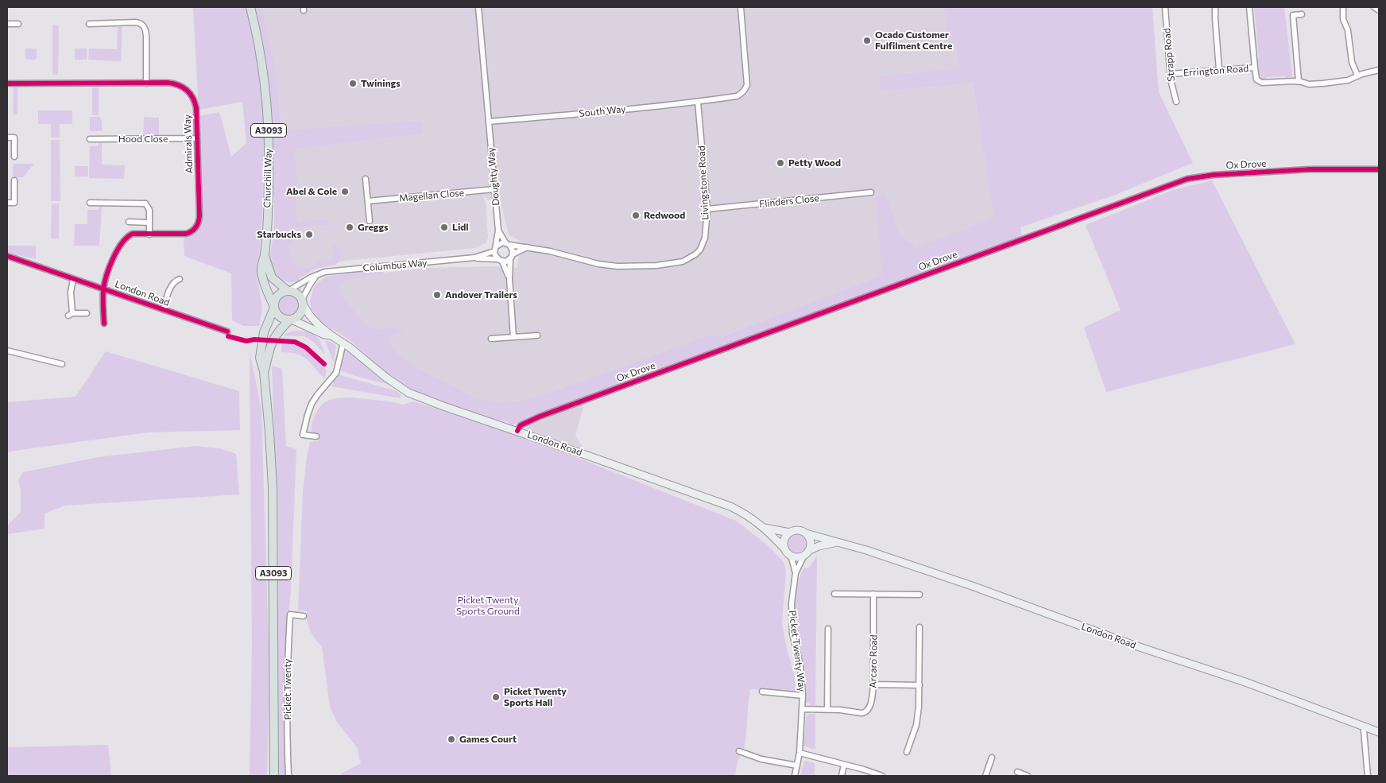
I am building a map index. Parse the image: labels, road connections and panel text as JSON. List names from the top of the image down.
{
  "streets": {
    "main road": ["A3093", "Churchill Way", "London Road"],
    "street": [
      "Strapp Road",
      "Errington Road",
      "South Way",
      "Hood Close",
      "Admirals Way",
      "Ox Drove",
      "Doughty Way",
      "Livingstone Road",
      "Magellan Close",
      "Flinders Close",
      "Columbus Way",
      "Picket Twenty Way",
      "Arcaro Road",
      "Picket Twenty"
    ]
  },
  "crossings": [
    ["Strapp Road", "Errington Road"],
    ["South Way", "Doughty Way"],
    ["South Way", "Livingstone Road"],
    ["A3093", "Churchill Way"],
    ["A3093", "Columbus Way"],
    ["A3093", "London Road"],
    ["Hood Close", "Admirals Way"],
    ["Admirals Way", "London Road"],
    ["Ox Drove", "London Road"],
    ["Doughty Way", "Livingstone Road"],
    ["Doughty Way", "Magellan Close"],
    ["Doughty Way", "Columbus Way"],
    ["Churchill Way", "Columbus Way"],
    ["Churchill Way", "London Road"],
    ["Livingstone Road", "Flinders Close"],
    ["Livingstone Road", "Columbus Way"],
    ["Columbus Way", "London Road"],
    ["Picket Twenty Way", "Arcaro Road"]
  ],
  "parks": ["Picket Twenty Sports Ground"],
  "places": [
    "Ocado Customer Fulfilment Centre",
    "Twinings",
    "Petty Wood",
    "Abel & Cole",
    "Redwood",
    "Greggs",
    "Lidl",
    "Starbucks",
    "Andover Trailers",
    "Picket Twenty Sports Hall",
    "Games Court"
  ]
}
